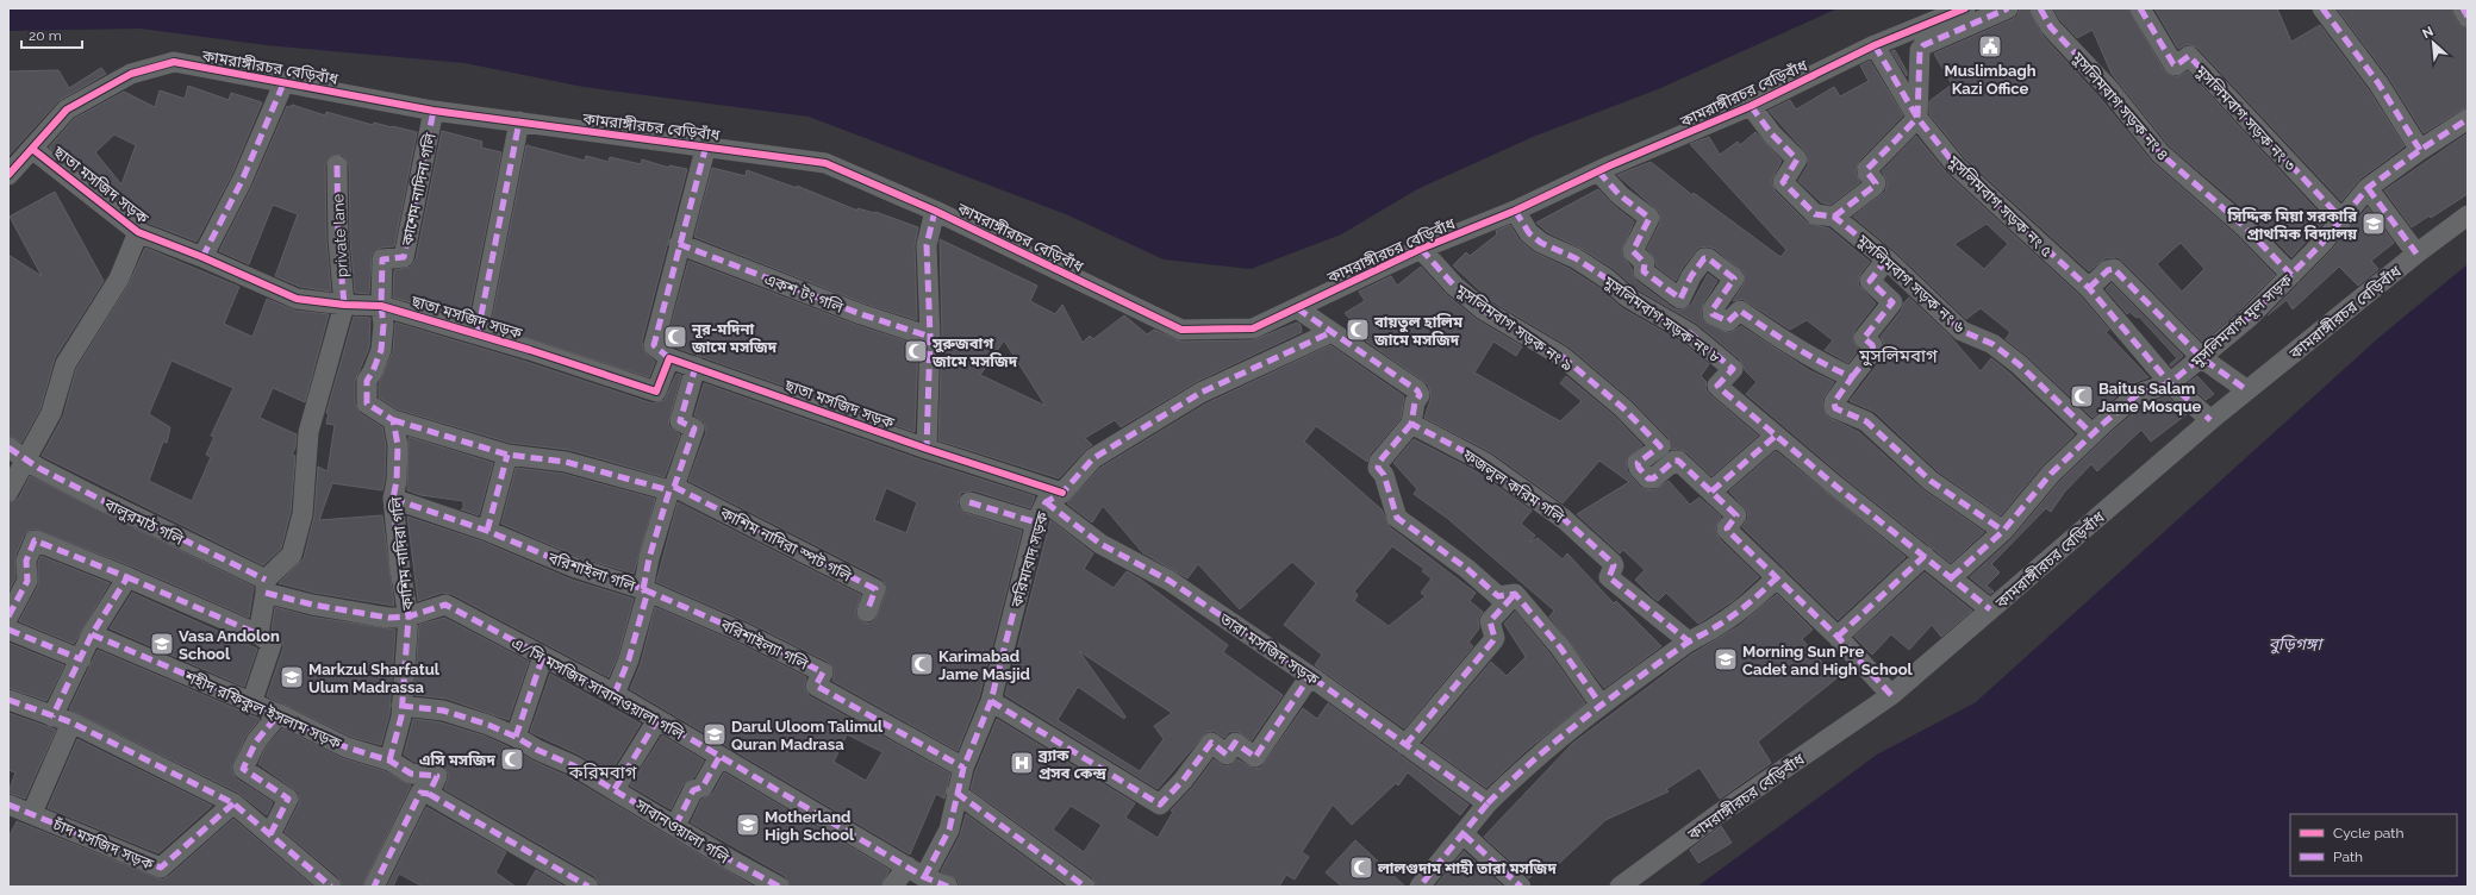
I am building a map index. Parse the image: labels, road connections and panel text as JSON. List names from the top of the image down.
{
  "streets": {
    "street": [
      "কামরাঙ্গীরচর বেড়িবাঁধ",
      "মুসলিমবাগ সড়ক নং ৪",
      "মুসলিমবাগ সড়ক নং ৩",
      "ছাতা মসজিদ সড়ক",
      "কাশেম নাদিনা গলি",
      "মুসলিমবাগ সড়ক নং ৫",
      "private lane",
      "মুসলিমবাগ সড়ক নং ৬",
      "একশ টং গলি",
      "মুসলিমবাগ সড়ক নং ৮",
      "মুসলিমবাগ মূল সড়ক",
      "মুসলিমবাগ সড়ক নং ৯",
      "ফজলুল করিম গলি",
      "বালুরমাঠ গলি",
      "কাশিম নাদিরা স্পট গলি",
      "কাশিম নাদিরা গলি",
      "করিমাবাদ সড়ক",
      "বরিশাইলা গলি",
      "বরিশাইল্যা গলি",
      "তারা মসজিদ সড়ক",
      "এ/সি মসজিদ সাবানওয়ালা গলি",
      "শহীদ রফিকুল ইসলাম সড়ক",
      "সাবানওয়ালা গলি",
      "চাঁদ মসজিদ সড়ক"
    ]
  },
  "crossings": [
    ["কামরাঙ্গীরচর বেড়িবাঁধ", "ছাতা মসজিদ সড়ক"],
    ["কামরাঙ্গীরচর বেড়িবাঁধ", "কাশেম নাদিনা গলি"],
    ["কামরাঙ্গীরচর বেড়িবাঁধ", "মুসলিমবাগ সড়ক নং ৫"],
    ["কামরাঙ্গীরচর বেড়িবাঁধ", "মুসলিমবাগ সড়ক নং ৬"],
    ["কামরাঙ্গীরচর বেড়িবাঁধ", "মুসলিমবাগ সড়ক নং ৮"],
    ["কামরাঙ্গীরচর বেড়িবাঁধ", "মুসলিমবাগ সড়ক নং ৯"],
    ["মুসলিমবাগ সড়ক নং ৪", "মুসলিমবাগ মূল সড়ক"],
    ["মুসলিমবাগ সড়ক নং ৩", "মুসলিমবাগ মূল সড়ক"],
    ["ছাতা মসজিদ সড়ক", "কাশেম নাদিনা গলি"],
    ["ছাতা মসজিদ সড়ক", "private lane"],
    ["ছাতা মসজিদ সড়ক", "করিমাবাদ সড়ক"],
    ["ছাতা মসজিদ সড়ক", "বরিশাইলা গলি"],
    ["ছাতা মসজিদ সড়ক", "তারা মসজিদ সড়ক"],
    ["মুসলিমবাগ সড়ক নং ৫", "মুসলিমবাগ মূল সড়ক"],
    ["মুসলিমবাগ সড়ক নং ৬", "মুসলিমবাগ মূল সড়ক"],
    ["মুসলিমবাগ সড়ক নং ৮", "মুসলিমবাগ মূল সড়ক"],
    ["বালুরমাঠ গলি", "এ/সি মসজিদ সাবানওয়ালা গলি"],
    ["কাশিম নাদিরা স্পট গলি", "বরিশাইলা গলি"],
    ["কাশিম নাদিরা গলি", "বরিশাইলা গলি"],
    ["কাশিম নাদিরা গলি", "এ/সি মসজিদ সাবানওয়ালা গলি"],
    ["কাশিম নাদিরা গলি", "শহীদ রফিকুল ইসলাম সড়ক"],
    ["কাশিম নাদিরা গলি", "সাবানওয়ালা গলি"],
    ["করিমাবাদ সড়ক", "বরিশাইল্যা গলি"],
    ["করিমাবাদ সড়ক", "তারা মসজিদ সড়ক"],
    ["করিমাবাদ সড়ক", "এ/সি মসজিদ সাবানওয়ালা গলি"],
    ["বরিশাইলা গলি", "বরিশাইল্যা গলি"]
  ],
  "districts": ["মুসলিমবাগ", "করিমবাগ"],
  "water": ["বুড়িগঙ্গা"],
  "places": {
    "public building": ["Muslimbagh Kazi Office"],
    "school or university": [
      "সিদ্দিক মিয়া সরকারি প্রাথমিক বিদ্যালয়",
      "Vasa Andolon School",
      "Morning Sun Pre Cadet and High School",
      "Markzul Sharfatul Ulum Madrassa",
      "Darul Uloom Talimul Quran Madrasa",
      "Motherland High School"
    ],
    "mosque": [
      "বায়তুল হালিম জামে মসজিদ",
      "নূর-মদিনা জামে মসজিদ",
      "সুরুজবাগ জামে মসজিদ",
      "Baitus Salam Jame Mosque",
      "Karimabad Jame Masjid",
      "এসি মসজিদ",
      "লালগুদাম শাহী তারা মসজিদ"
    ],
    "hospital": ["ব্র্যাক প্রসব কেন্দ্র"]
  },
  "legend": ["Cycle path", "Path"],
  "scale_bar": "20 m",
  "north": "top left"
}
